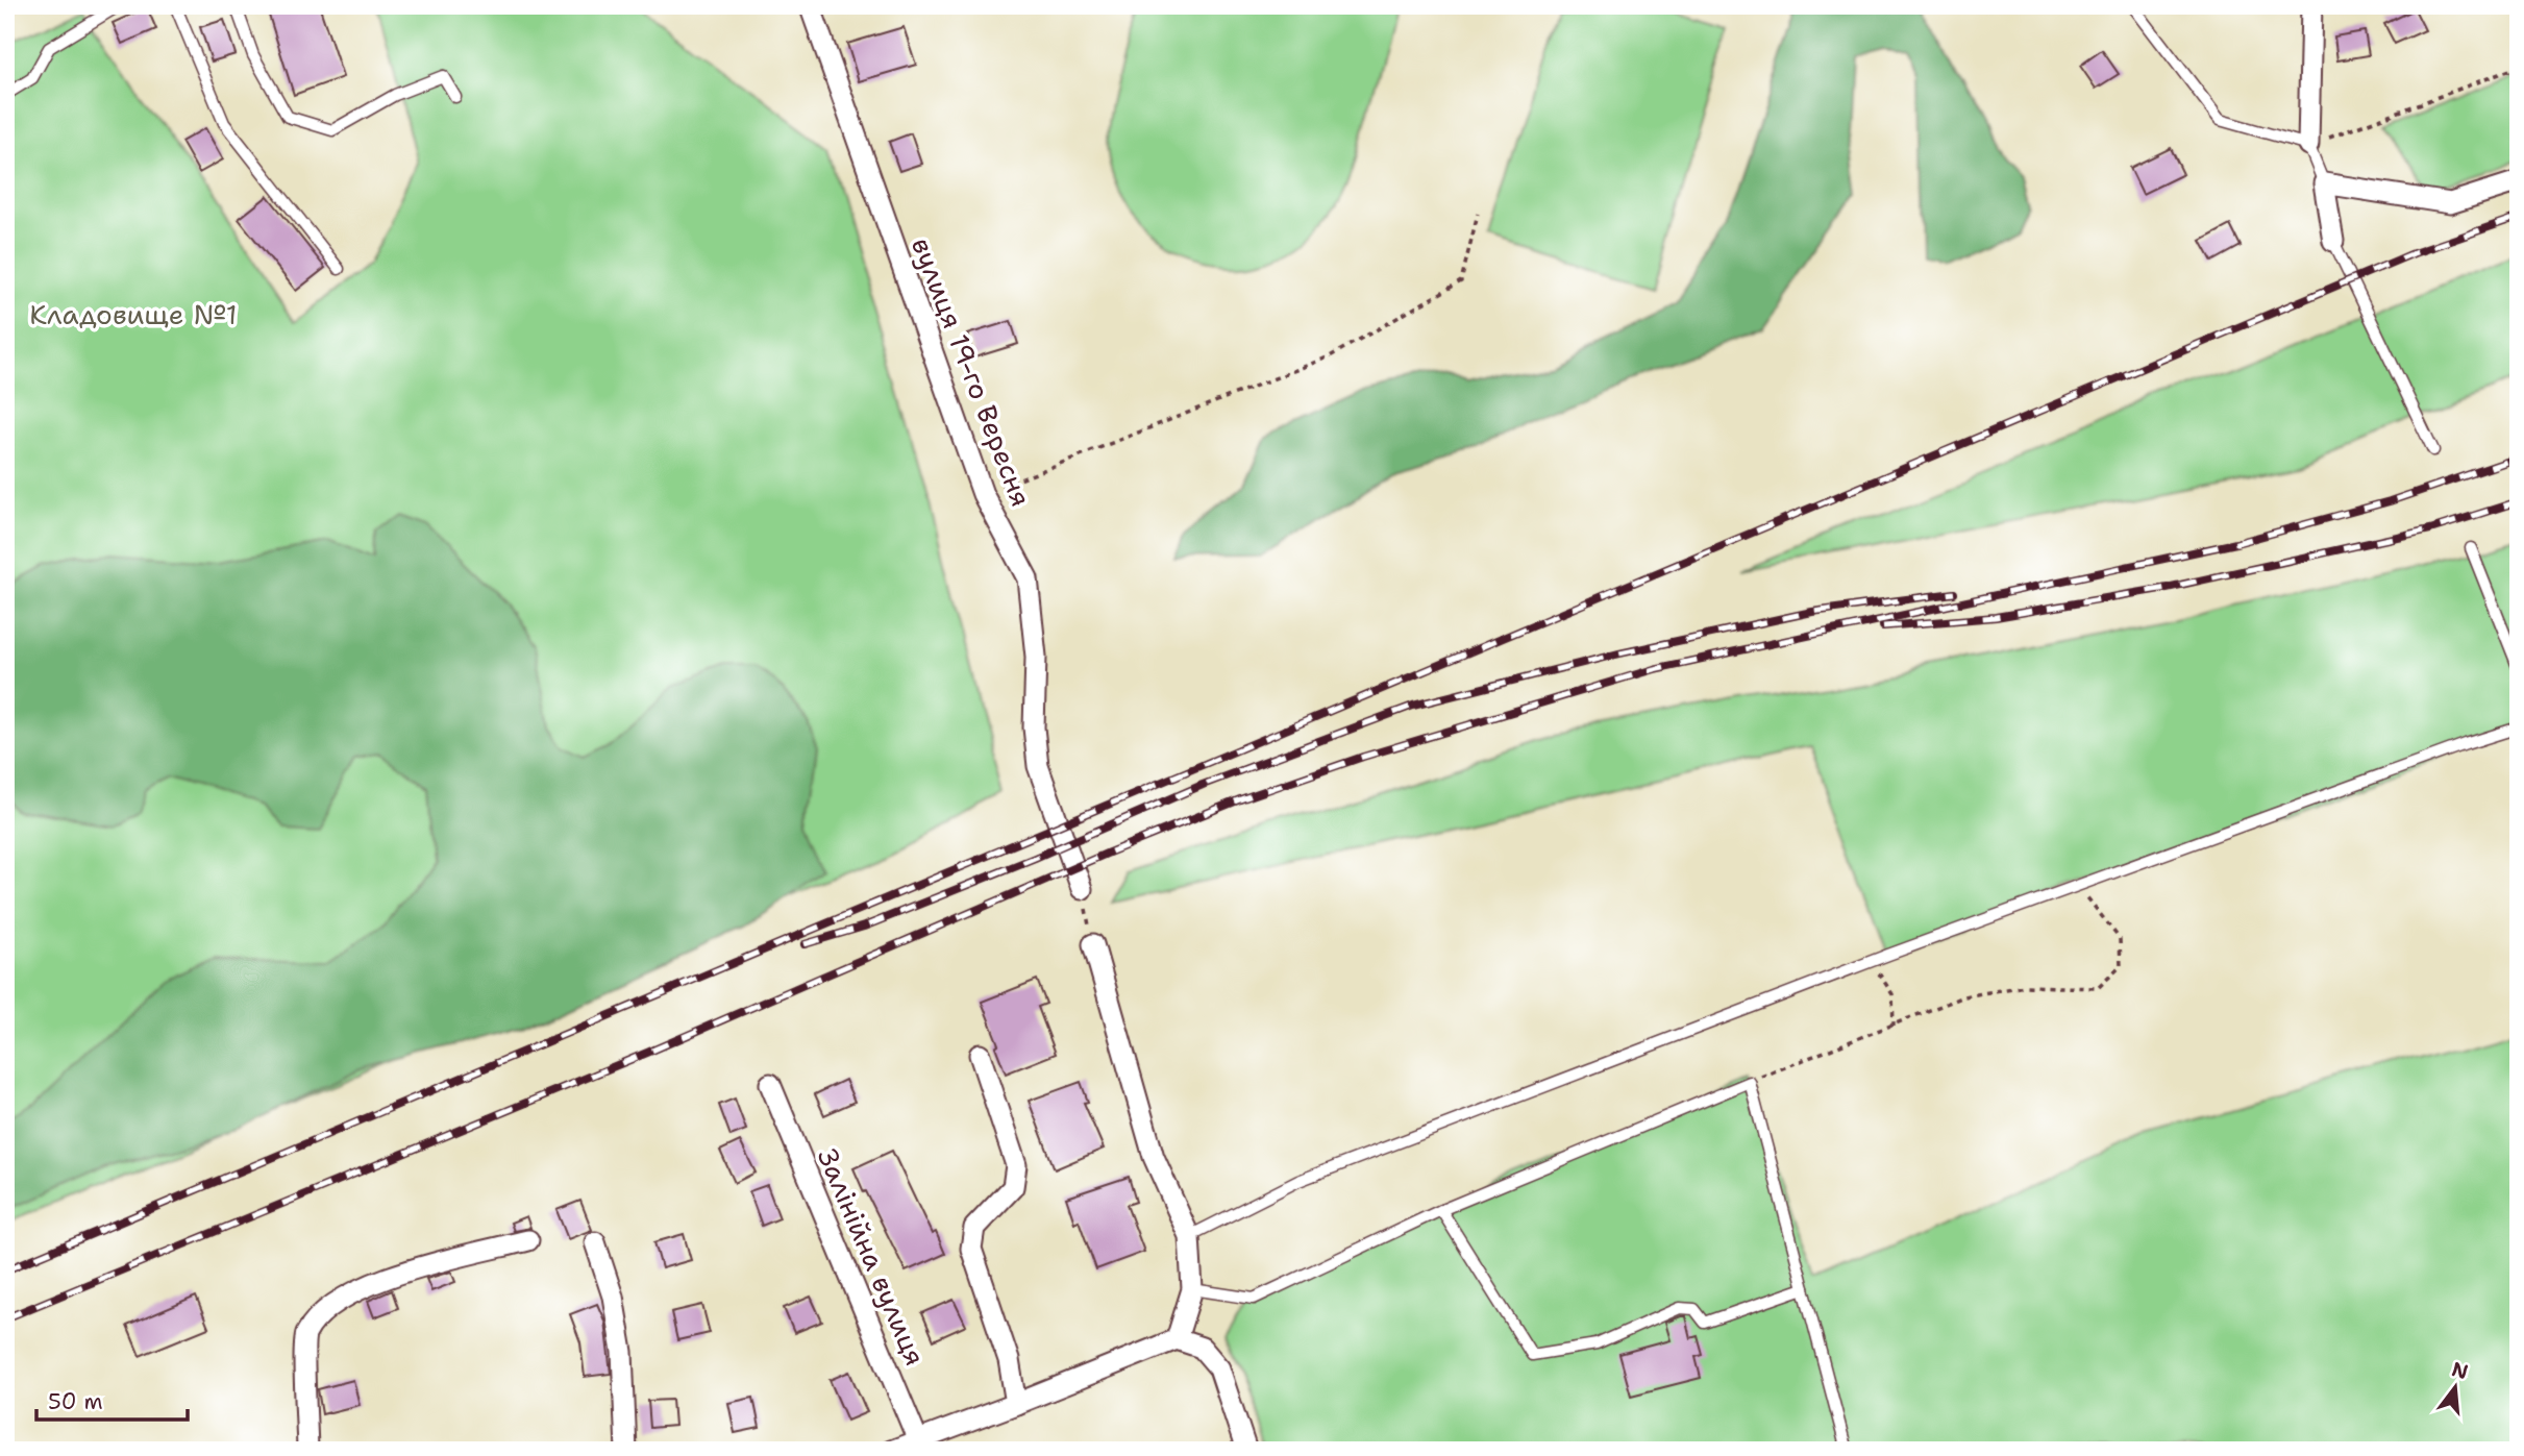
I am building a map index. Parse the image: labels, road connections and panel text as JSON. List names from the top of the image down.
{
  "streets": {
    "street": ["вулиця 19-го Вересня", "Залінійна вулиця"]
  },
  "parks": ["Кладовище №1"],
  "scale_bar": "50 m",
  "north": "top"
}
